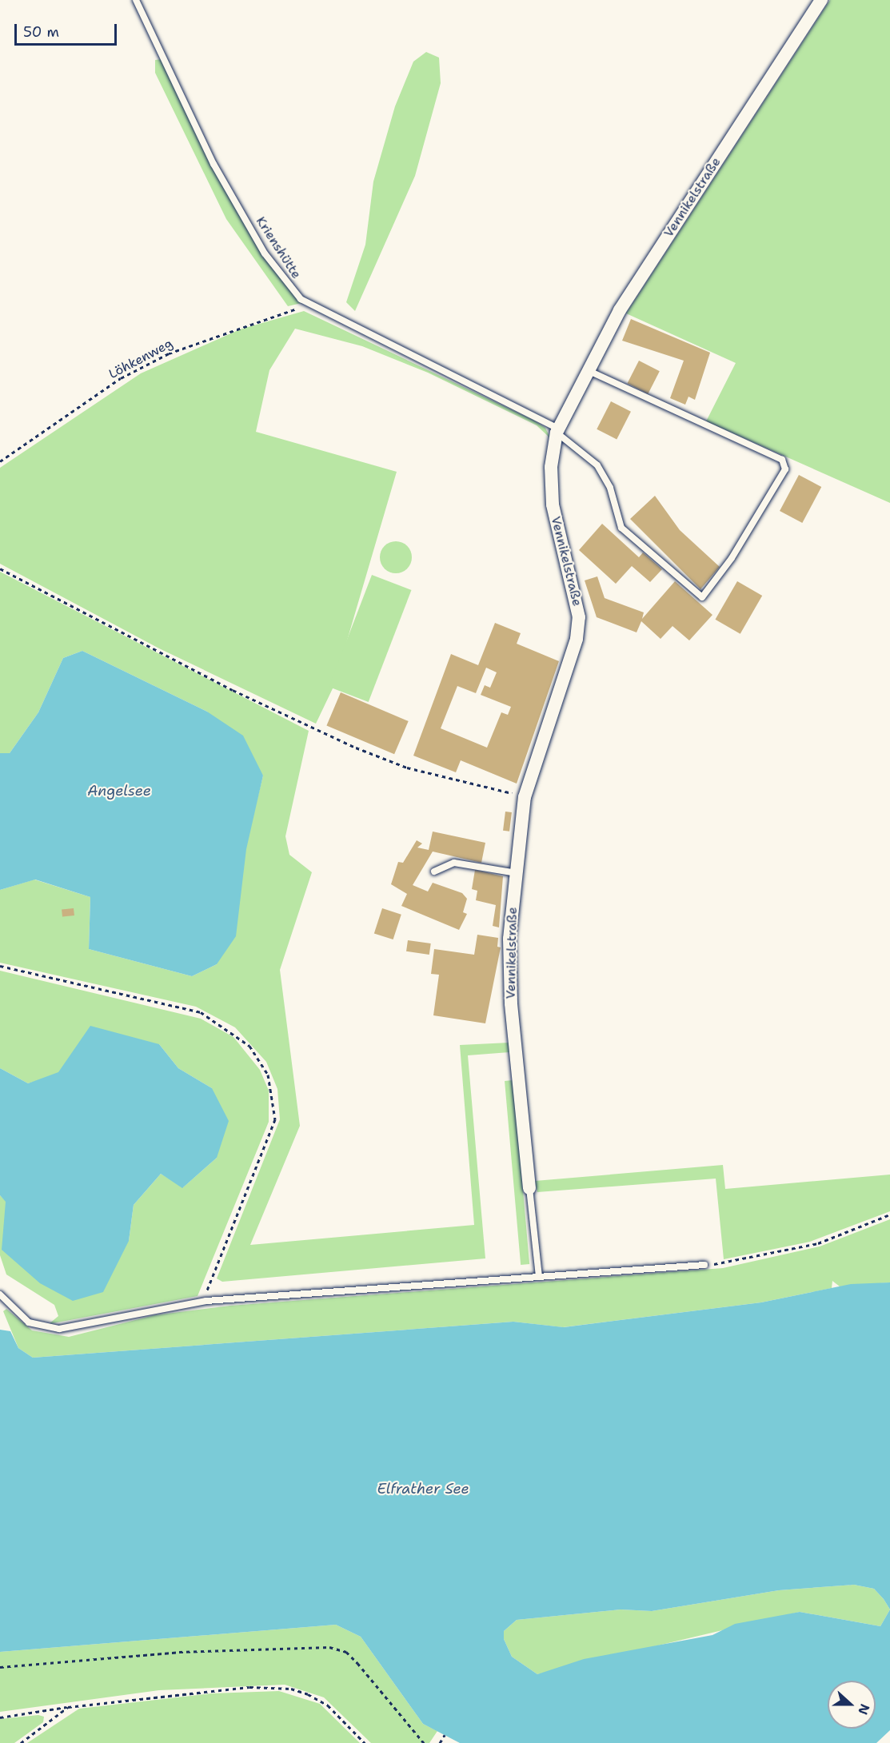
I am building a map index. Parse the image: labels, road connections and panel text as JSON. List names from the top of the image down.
{
  "streets": {
    "street": ["Vennikelstraße"],
    "lane": ["Krienshütte"],
    "path": ["Löhkenweg"]
  },
  "crossings": [
    ["Vennikelstraße", "Krienshütte"],
    ["Krienshütte", "Löhkenweg"]
  ],
  "water": ["Angelsee", "Elfrather See"],
  "scale_bar": "50 m",
  "north": "right"
}
